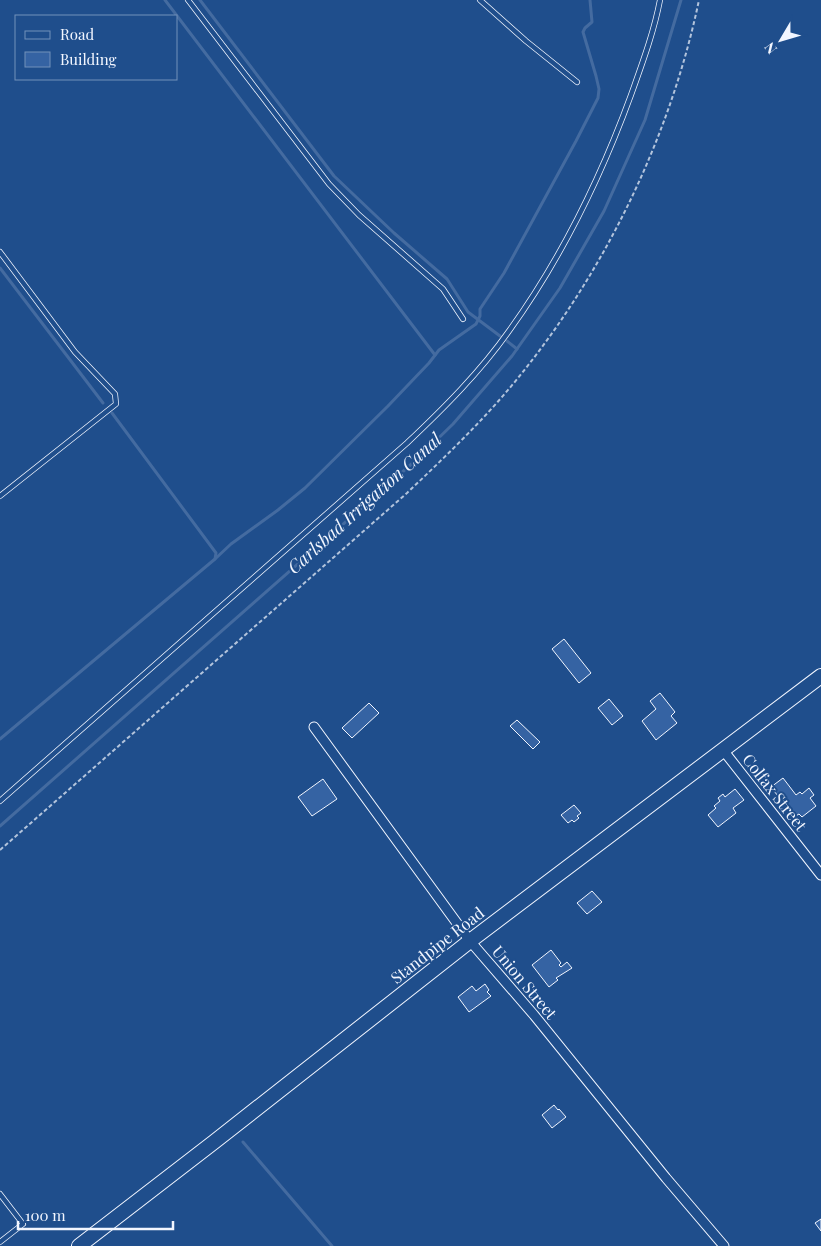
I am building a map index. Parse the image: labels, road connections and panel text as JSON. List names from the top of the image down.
{
  "streets": {
    "street": ["Colfax Street", "Standpipe Road", "Union Street"]
  },
  "crossings": [
    ["Colfax Street", "Standpipe Road"],
    ["Standpipe Road", "Union Street"]
  ],
  "water": ["Carlsbad Irrigation Canal"],
  "legend": ["Road", "Building"],
  "scale_bar": "100 m",
  "north": "bottom left"
}
